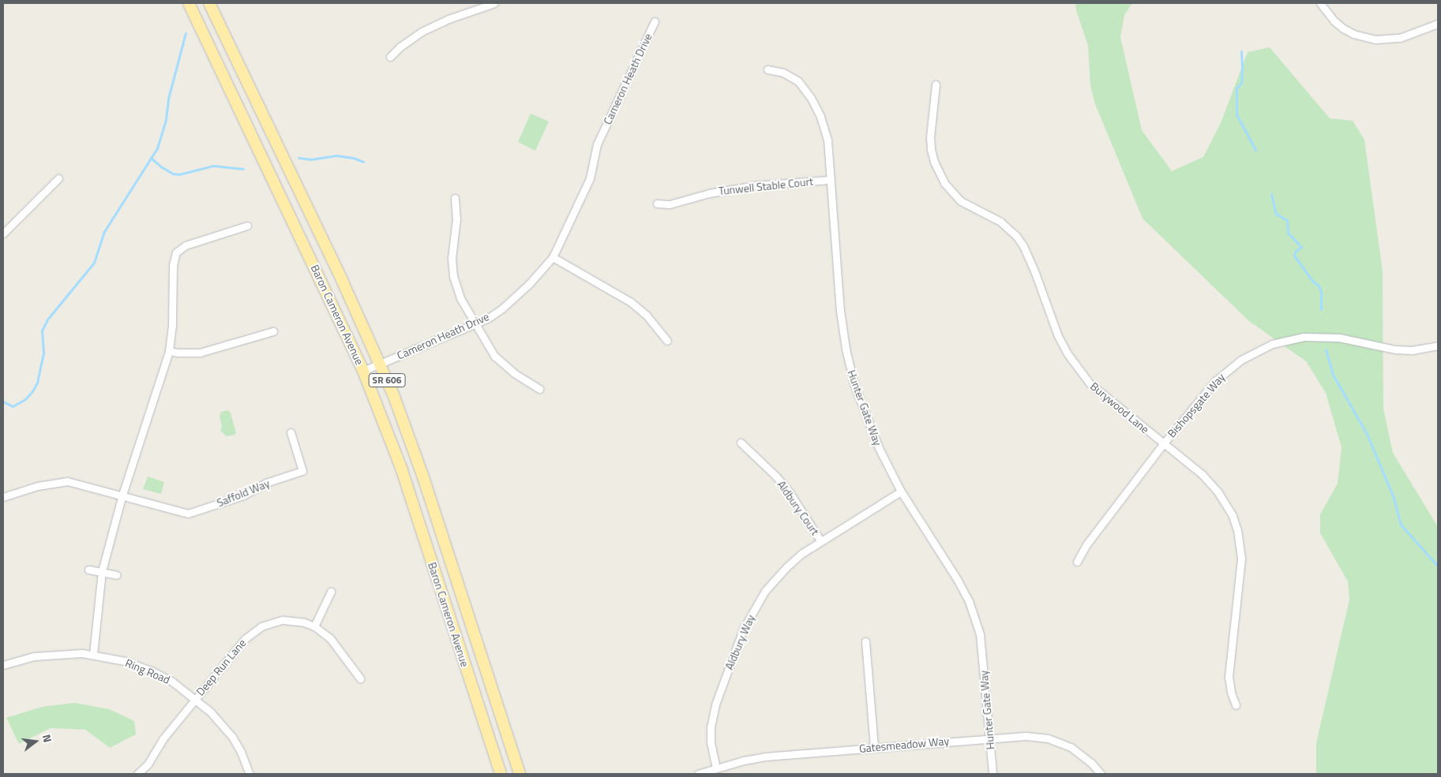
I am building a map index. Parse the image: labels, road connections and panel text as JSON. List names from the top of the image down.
{
  "streets": {
    "main road": ["Baron Cameron Avenue", "SR 606"],
    "street": [
      "Cameron Heath Drive",
      "Tunwell Stable Court",
      "Bishopsgate Way",
      "Hunter Gate Way",
      "Burywood Lane",
      "Saffold Way",
      "Aldbury Court",
      "Aldbury Way",
      "Deep Run Lane",
      "Ring Road",
      "Gatesmeadow Way"
    ]
  },
  "crossings": [
    ["Cameron Heath Drive", "Baron Cameron Avenue"],
    ["Tunwell Stable Court", "Hunter Gate Way"],
    ["Bishopsgate Way", "Burywood Lane"],
    ["Hunter Gate Way", "Aldbury Way"],
    ["Hunter Gate Way", "Gatesmeadow Way"],
    ["Aldbury Court", "Aldbury Way"],
    ["Aldbury Way", "Gatesmeadow Way"],
    ["Deep Run Lane", "Ring Road"]
  ],
  "north": "right"
}
